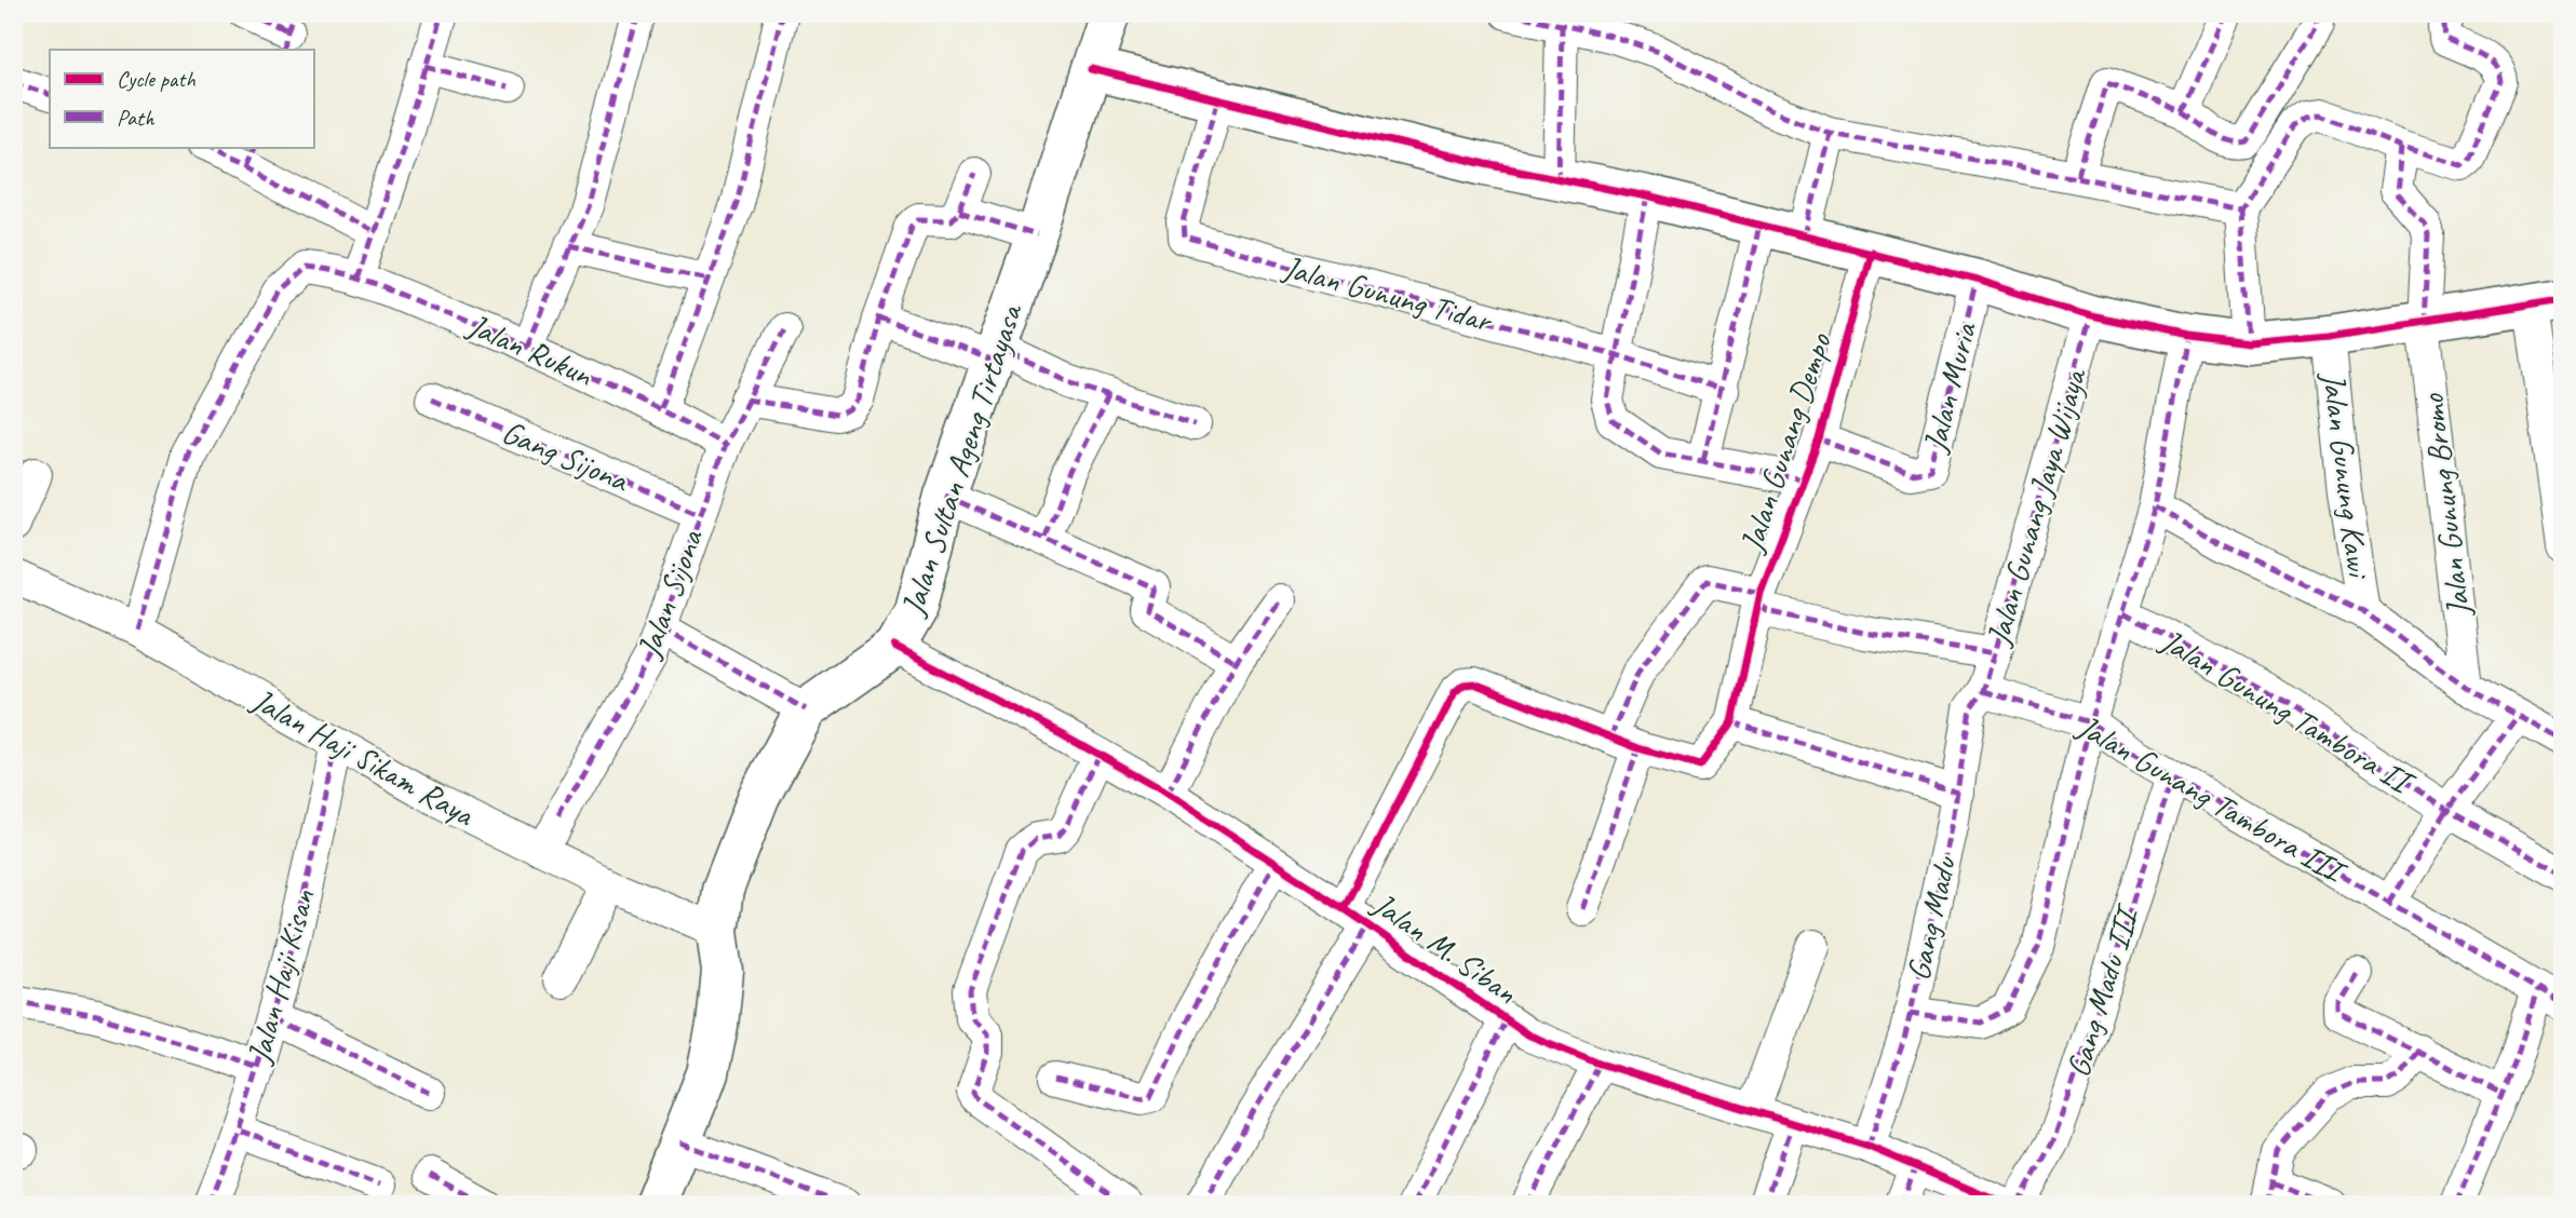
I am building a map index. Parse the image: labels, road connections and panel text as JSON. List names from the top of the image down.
{
  "streets": {
    "street": [
      "Jalan Gunung Tidar",
      "Jalan Rukun",
      "Jalan Muria",
      "Jalan Gunang Dempo",
      "Gang Sijona",
      "Jalan Sultan Ageng Tirtayasa",
      "Jalan Gunung Kawi",
      "Jalan Gunung Bromo",
      "Jalan Gunang Jaya Wijaya",
      "Jalan Sijona",
      "Jalan Gunung Tambora II",
      "Jalan Haji Sikam Raya",
      "Jalan Gunang Tambora III",
      "Gang Madu",
      "Jalan M. Siban",
      "Jalan Haji Kisan",
      "Gang Madu III"
    ]
  },
  "crossings": [
    ["Jalan Rukun", "Jalan Sijona"],
    ["Jalan Muria", "Jalan Gunang Dempo"],
    ["Gang Sijona", "Jalan Sijona"],
    ["Jalan Sultan Ageng Tirtayasa", "Jalan Haji Sikam Raya"],
    ["Jalan Sultan Ageng Tirtayasa", "Jalan M. Siban"],
    ["Jalan Gunang Jaya Wijaya", "Jalan Gunang Tambora III"],
    ["Jalan Gunang Jaya Wijaya", "Gang Madu"],
    ["Jalan Sijona", "Jalan Haji Sikam Raya"],
    ["Jalan Haji Sikam Raya", "Jalan Haji Kisan"],
    ["Jalan Gunang Tambora III", "Gang Madu"],
    ["Jalan Gunang Tambora III", "Gang Madu III"],
    ["Gang Madu", "Jalan M. Siban"]
  ],
  "legend": ["Cycle path", "Path"]
}
